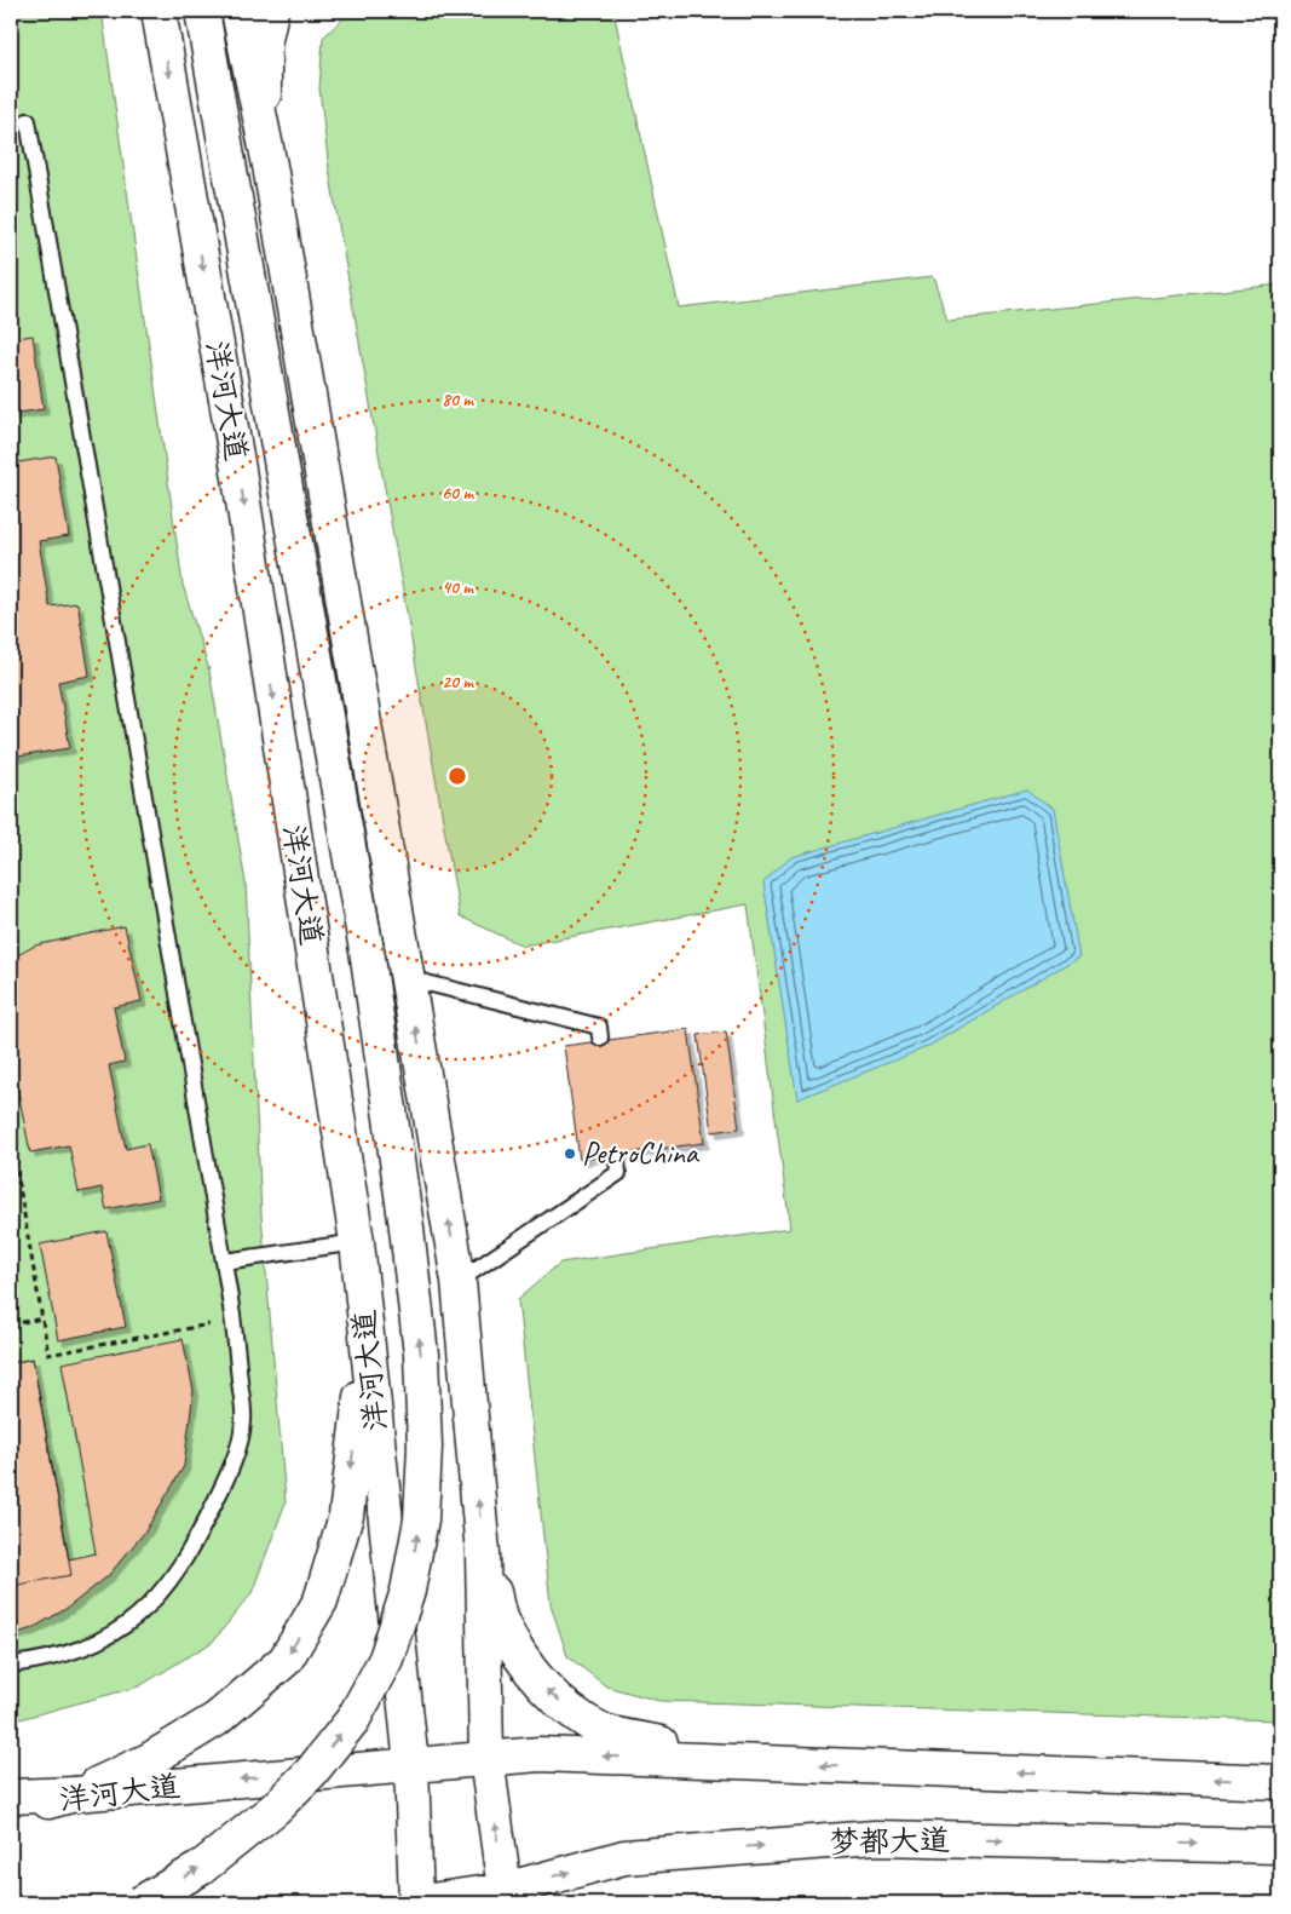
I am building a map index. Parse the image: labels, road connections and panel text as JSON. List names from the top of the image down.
{
  "streets": {
    "main road": ["洋河大道", "梦都大道"]
  },
  "crossings": [
    ["洋河大道", "梦都大道"]
  ],
  "places": ["PetroChina"],
  "rings": [
    "80 m",
    "60 m",
    "40 m",
    "20 m"
  ]
}
